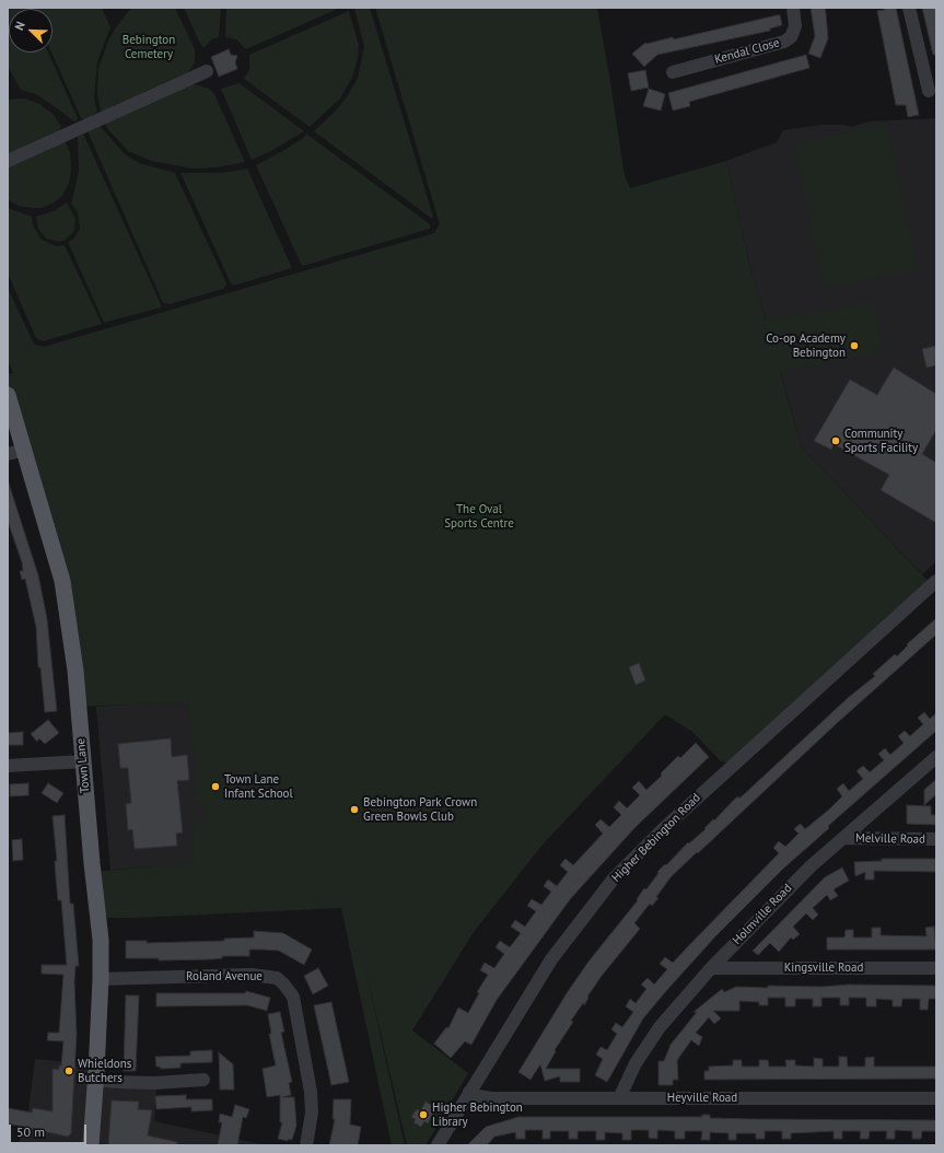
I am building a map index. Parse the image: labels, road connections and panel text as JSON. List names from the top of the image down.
{
  "streets": {
    "main road": ["Town Lane"],
    "street": [
      "Kendal Close",
      "Higher Bebington Road",
      "Melville Road",
      "Holmville Road",
      "Kingsville Road",
      "Roland Avenue",
      "Heyville Road"
    ]
  },
  "crossings": [
    ["Town Lane", "Roland Avenue"],
    ["Higher Bebington Road", "Heyville Road"],
    ["Melville Road", "Holmville Road"],
    ["Holmville Road", "Kingsville Road"],
    ["Holmville Road", "Heyville Road"]
  ],
  "parks": ["Bebington Cemetery", "The Oval Sports Centre"],
  "places": [
    "Co-op Academy Bebington",
    "Community Sports Facility",
    "Town Lane Infant School",
    "Bebington Park Crown Green Bowls Club",
    "Whieldons Butchers",
    "Higher Bebington Library"
  ],
  "scale_bar": "50 m",
  "north": "top left"
}
